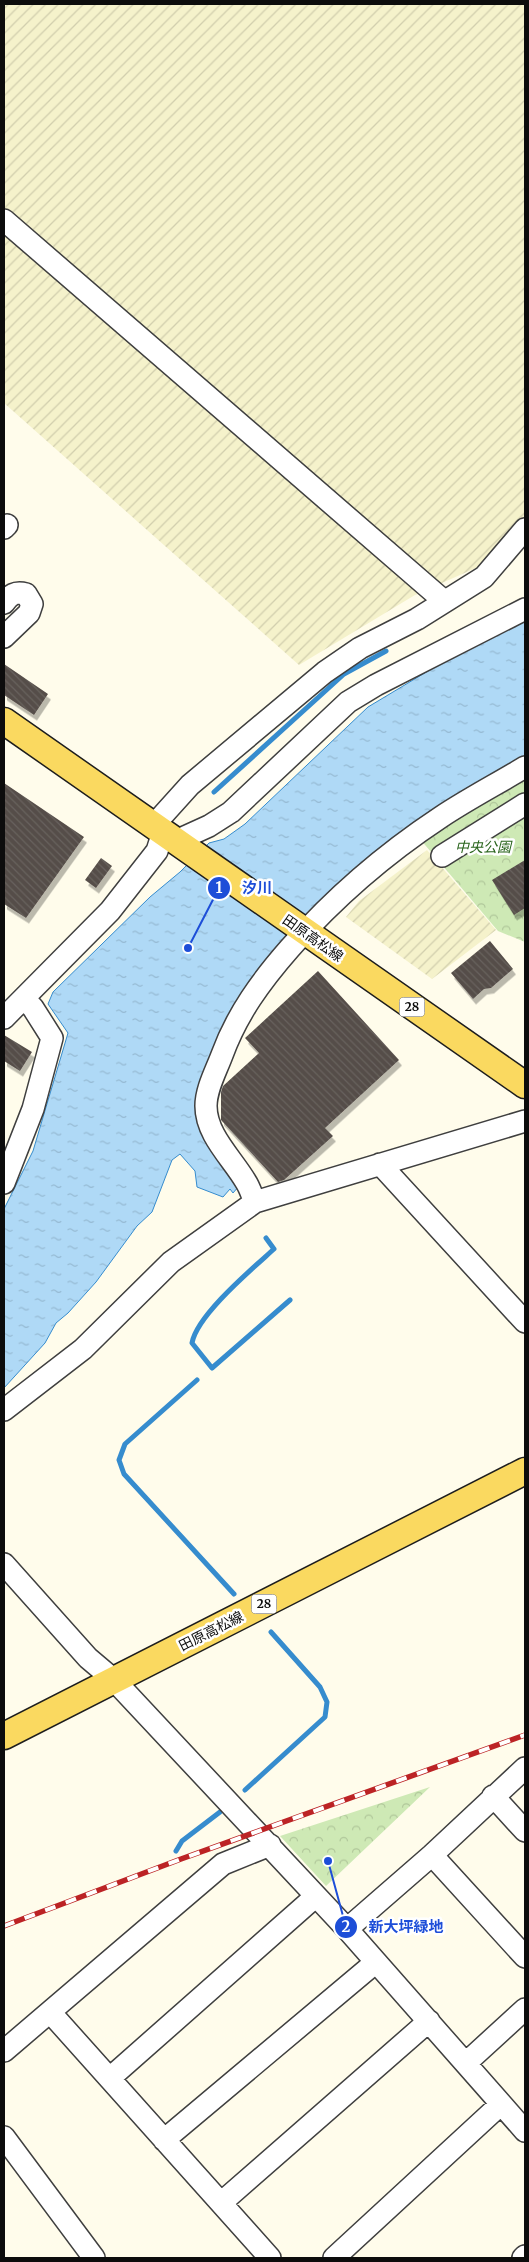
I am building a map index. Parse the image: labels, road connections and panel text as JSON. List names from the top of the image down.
{
  "streets": {
    "main road": ["田原高松線", "28"]
  },
  "parks": ["中央公園"],
  "places": ["汐川", "新大坪緑地"]
}
